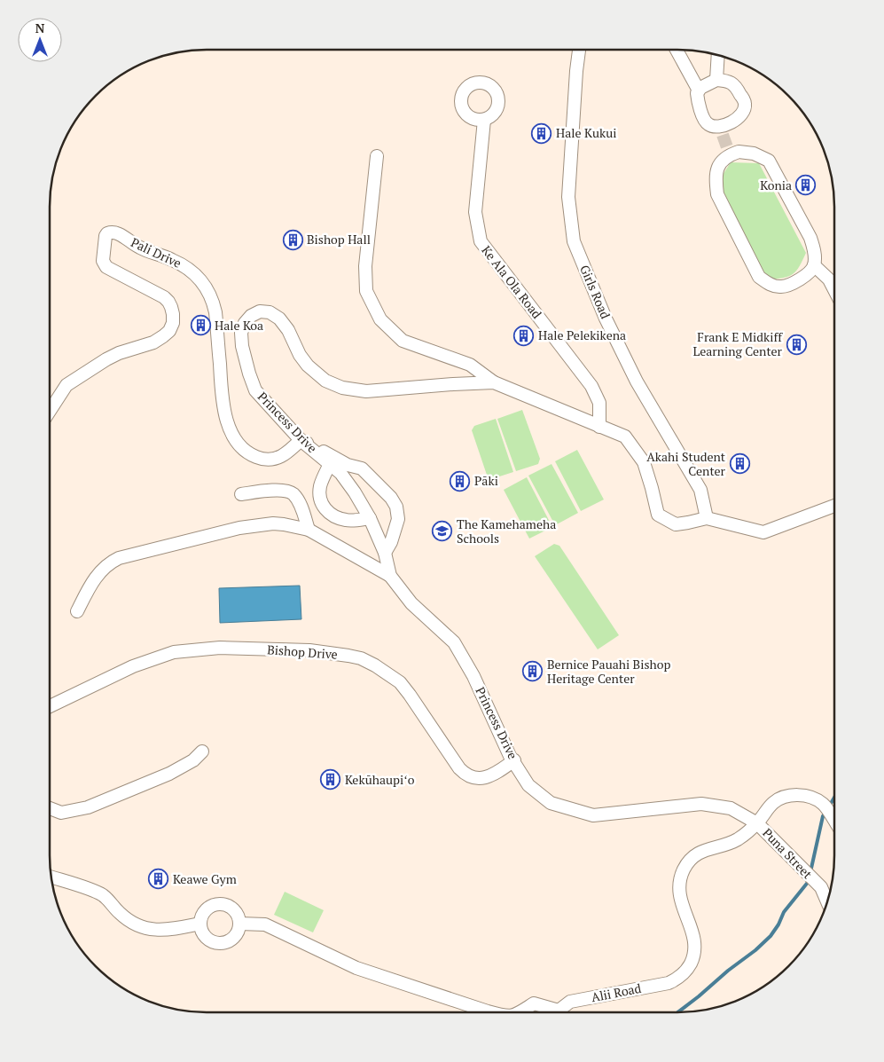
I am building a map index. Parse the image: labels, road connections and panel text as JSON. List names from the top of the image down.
{
  "streets": {
    "street": [
      "Pali Drive",
      "Ke Ala Ola Road",
      "Girls Road",
      "Princess Drive",
      "Bishop Drive",
      "Puna Street",
      "Alii Road"
    ]
  },
  "crossings": [
    ["Pali Drive", "Princess Drive"],
    ["Ke Ala Ola Road", "Princess Drive"],
    ["Girls Road", "Princess Drive"],
    ["Princess Drive", "Bishop Drive"],
    ["Princess Drive", "Puna Street"],
    ["Princess Drive", "Alii Road"],
    ["Puna Street", "Alii Road"]
  ],
  "places": {
    "building": [
      "Hale Kukui",
      "Konia",
      "Bishop Hall",
      "Hale Koa",
      "Hale Pelekikena",
      "Frank E Midkiff Learning Center",
      "Akahi Student Center",
      "Pāki",
      "Bernice Pauahi Bishop Heritage Center",
      "Kekūhaupiʻo",
      "Keawe Gym"
    ],
    "school or university": ["The Kamehameha Schools"]
  },
  "north": "top"
}
